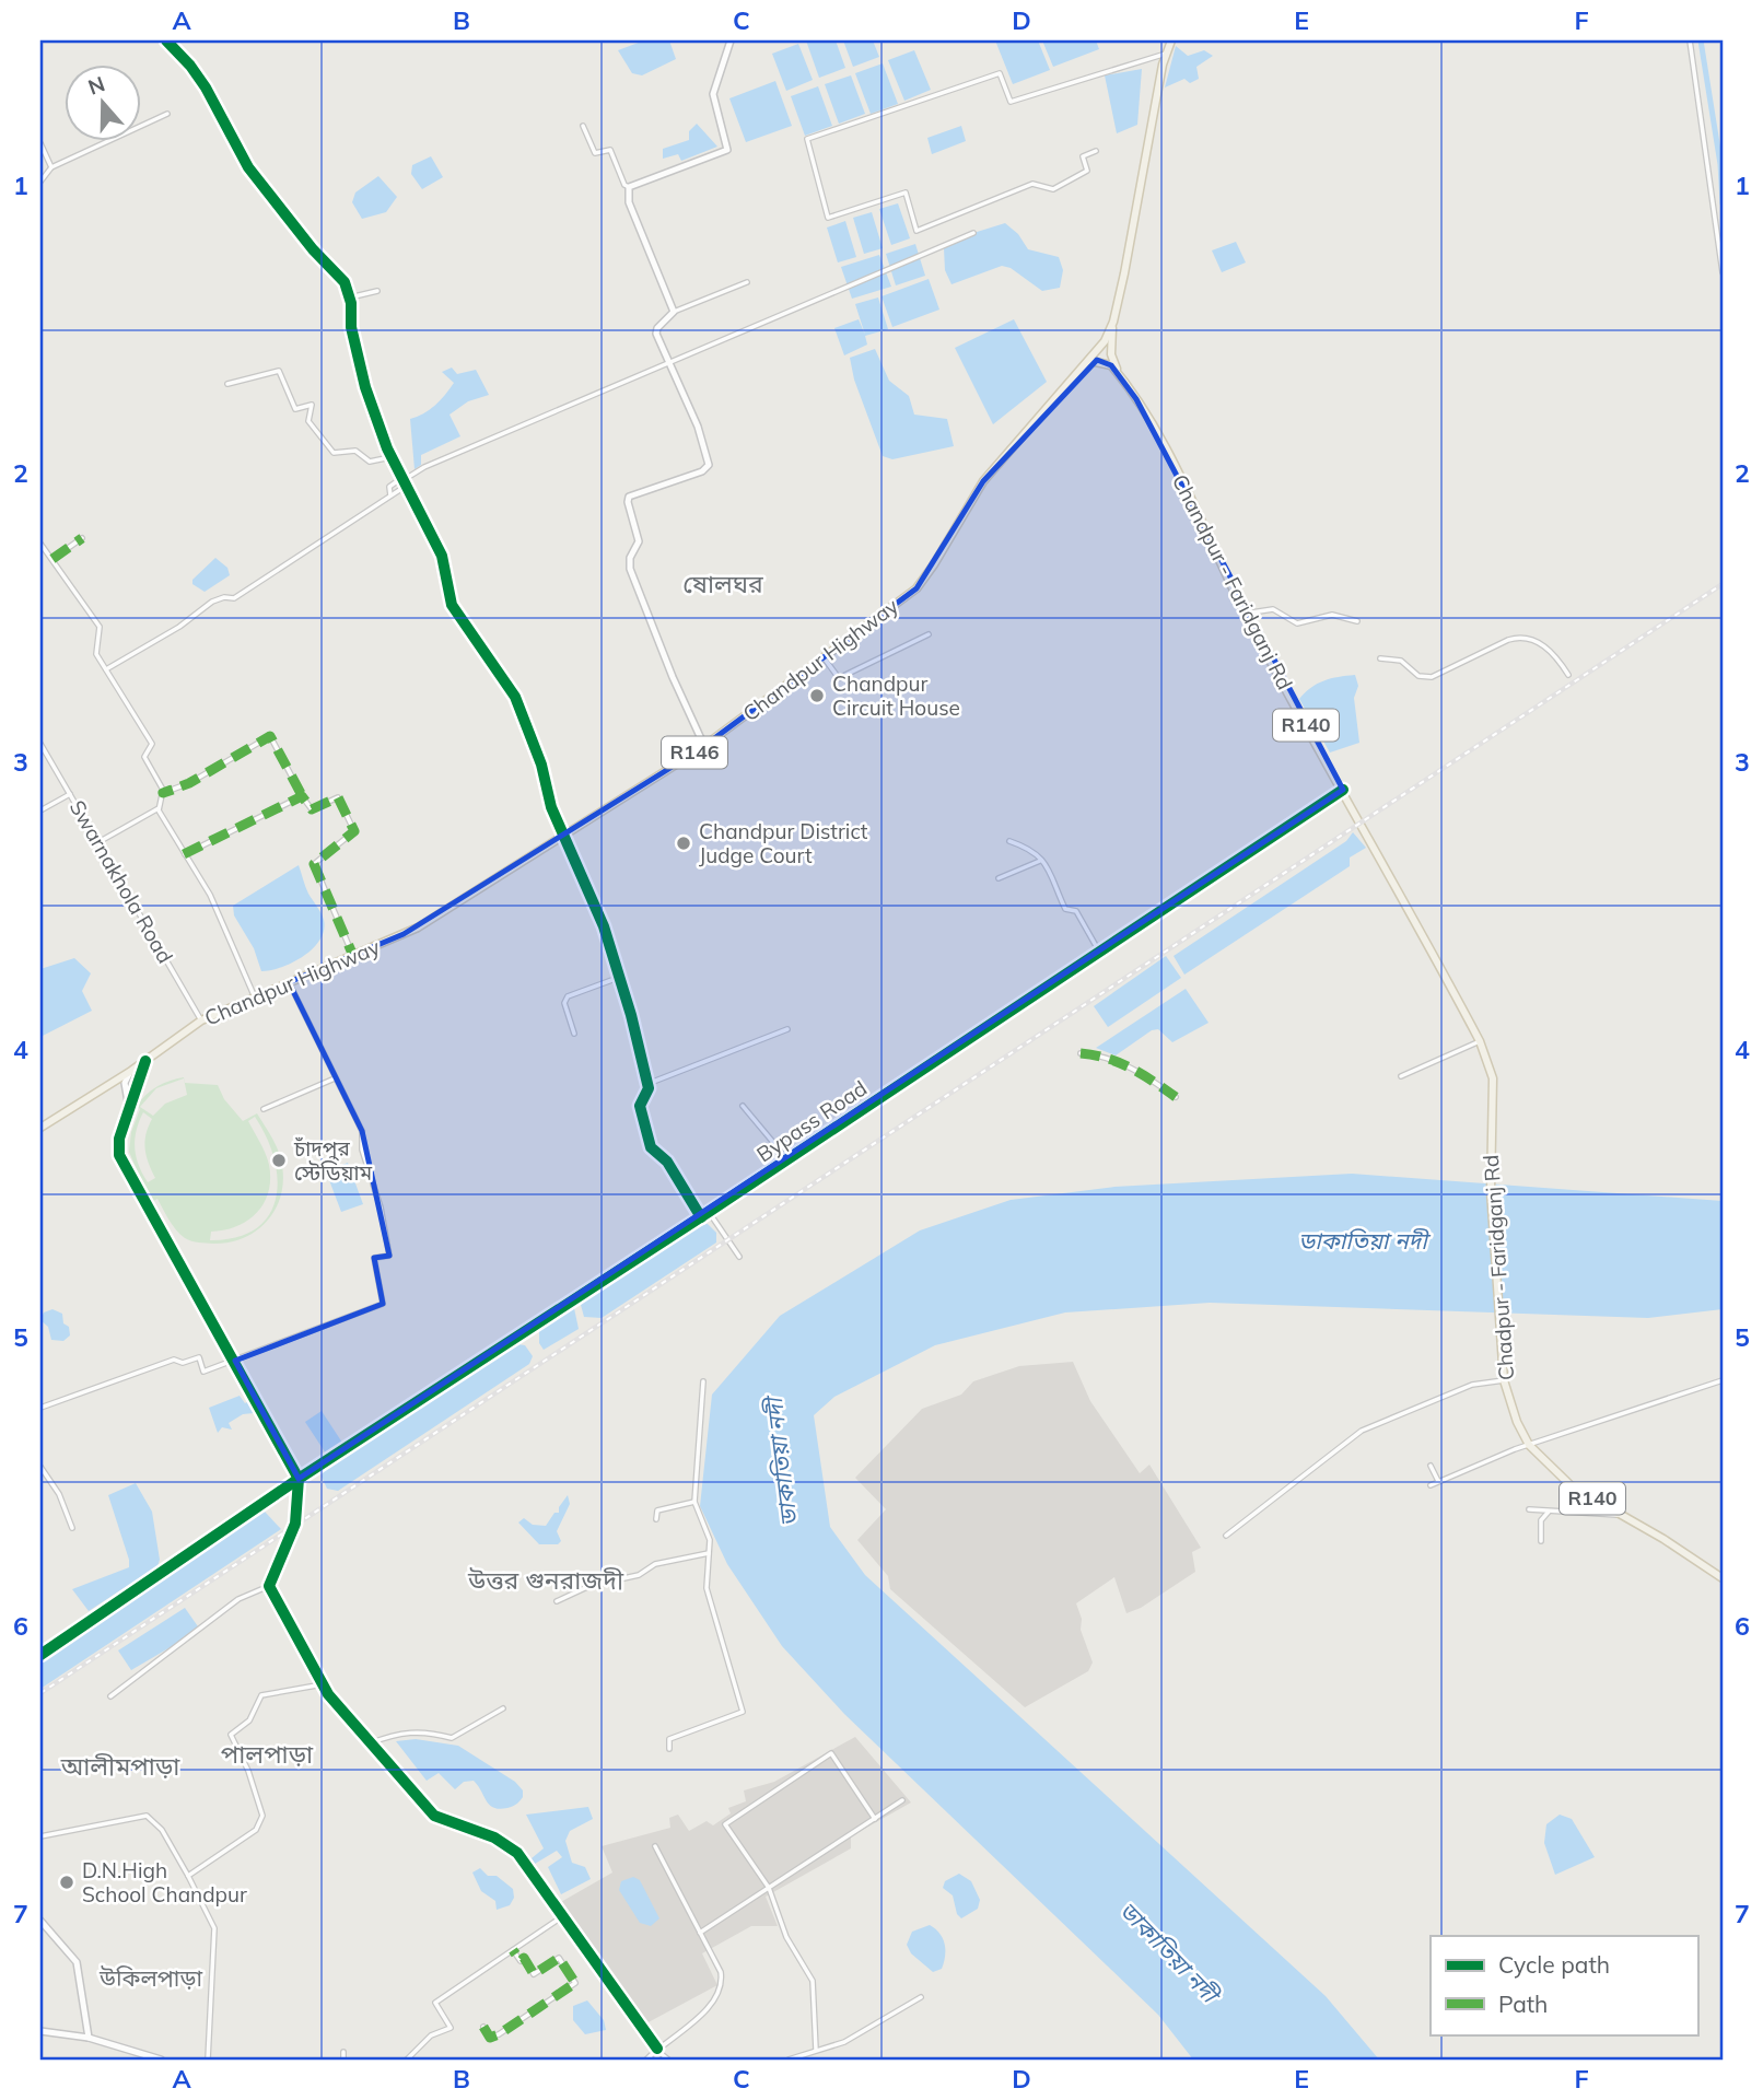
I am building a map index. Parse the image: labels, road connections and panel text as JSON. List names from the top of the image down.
{
  "streets": {
    "main road": [
      "Chandpur - Faridganj Rd",
      "Chandpur Highway",
      "R140",
      "R146",
      "Chadpur - Faridganj Rd"
    ],
    "street": ["Swarnakhola Road", "Bypass Road"]
  },
  "crossings": [
    ["Chandpur - Faridganj Rd", "R140"],
    ["Chandpur - Faridganj Rd", "Bypass Road"],
    ["Chandpur - Faridganj Rd", "Chadpur - Faridganj Rd"],
    ["Chandpur Highway", "R140"],
    ["Chandpur Highway", "Swarnakhola Road"]
  ],
  "districts": [
    "ষোলঘর",
    "উত্তর গুনরাজদী",
    "পালপাড়া",
    "আলীমপাড়া",
    "উকিলপাড়া"
  ],
  "water": ["ডাকাতিয়া নদী"],
  "places": [
    "Chandpur Circuit House",
    "Chandpur District Judge Court",
    "চাঁদপুর স্টেডিয়াম",
    "D.N.High School Chandpur"
  ],
  "legend": ["Cycle path", "Path"],
  "north": "top",
  "grid": {
    "columns": [
      "A",
      "B",
      "C",
      "D",
      "E",
      "F"
    ],
    "rows": [
      "1",
      "2",
      "3",
      "4",
      "5",
      "6",
      "7"
    ]
  }
}
